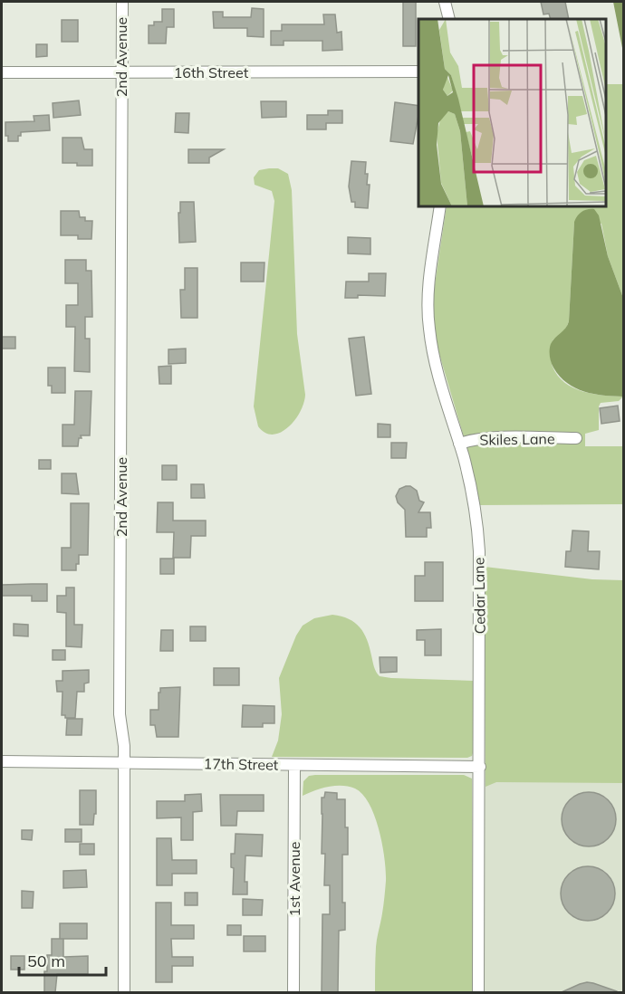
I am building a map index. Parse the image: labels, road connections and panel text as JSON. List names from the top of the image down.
{
  "streets": {
    "street": [
      "2nd Avenue",
      "16th Street",
      "Skiles Lane",
      "Cedar Lane",
      "17th Street",
      "1st Avenue"
    ]
  },
  "crossings": [
    ["2nd Avenue", "16th Street"],
    ["2nd Avenue", "17th Street"],
    ["Skiles Lane", "Cedar Lane"],
    ["Cedar Lane", "17th Street"],
    ["17th Street", "1st Avenue"]
  ],
  "scale_bar": "50 m"
}
